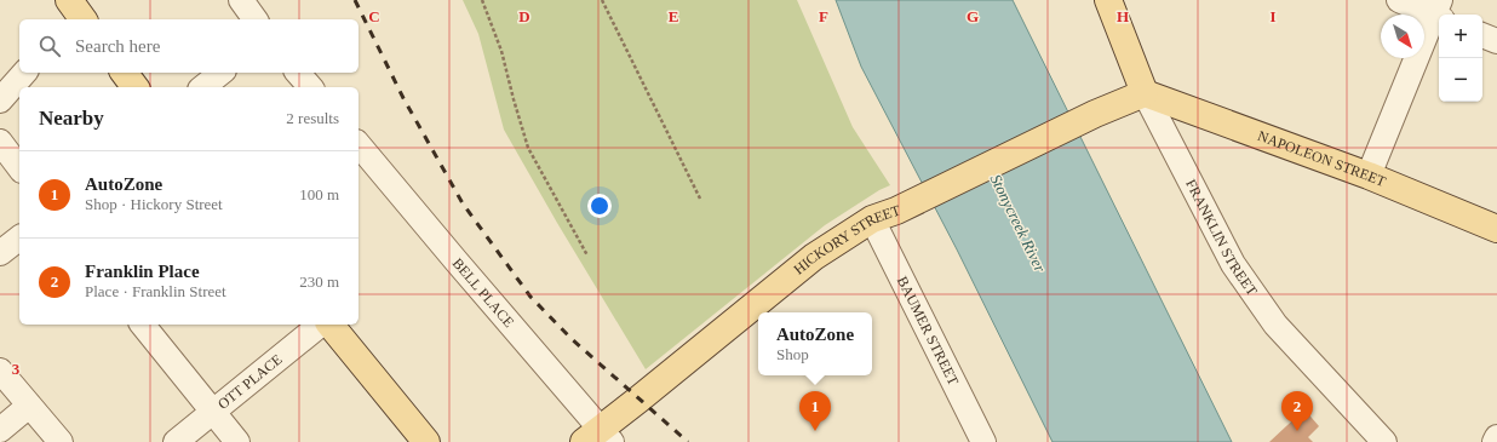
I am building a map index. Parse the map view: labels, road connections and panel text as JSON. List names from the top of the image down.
{
  "streets": {
    "main road": ["NAPOLEON STREET", "FRANKLIN STREET", "HICKORY STREET"],
    "street": ["BELL PLACE", "BAUMER STREET", "OTT PLACE"]
  },
  "crossings": [
    ["NAPOLEON STREET", "FRANKLIN STREET"],
    ["NAPOLEON STREET", "HICKORY STREET"],
    ["FRANKLIN STREET", "HICKORY STREET"],
    ["HICKORY STREET", "BELL PLACE"],
    ["HICKORY STREET", "BAUMER STREET"]
  ],
  "water": ["Stonycreek River"],
  "north": "bottom right",
  "page": {
    "map_buttons": ["+", "−"],
    "search": "Search here",
    "heading": ["Nearby", "2 results"],
    "list": [
      {
        "mark": "1",
        "name": "AutoZone",
        "note": "Shop · Hickory Street",
        "value": "100 m"
      },
      {
        "mark": "2",
        "name": "Franklin Place",
        "note": "Place · Franklin Street",
        "value": "230 m"
      }
    ],
    "popup": ["AutoZone", "Shop"],
    "pins": ["1", "2"]
  },
  "grid": {
    "columns": [
      "C",
      "D",
      "E",
      "F",
      "G",
      "H",
      "I"
    ],
    "rows": ["3"]
  }
}
